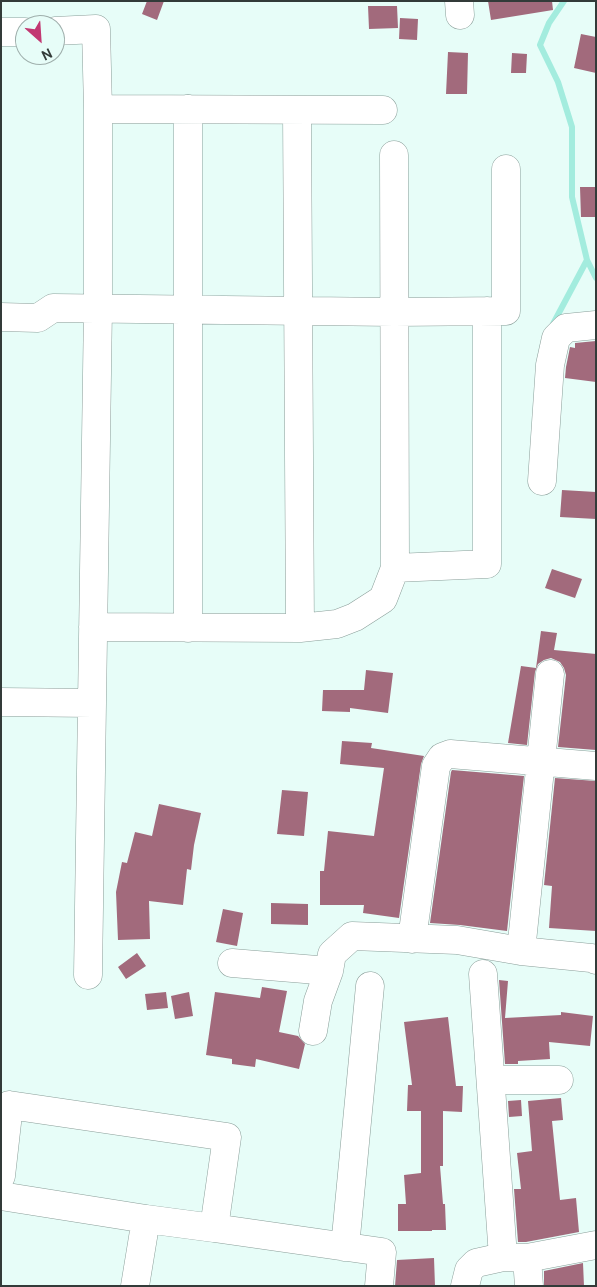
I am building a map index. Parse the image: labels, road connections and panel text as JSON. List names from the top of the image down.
{
  "north": "bottom right"
}
